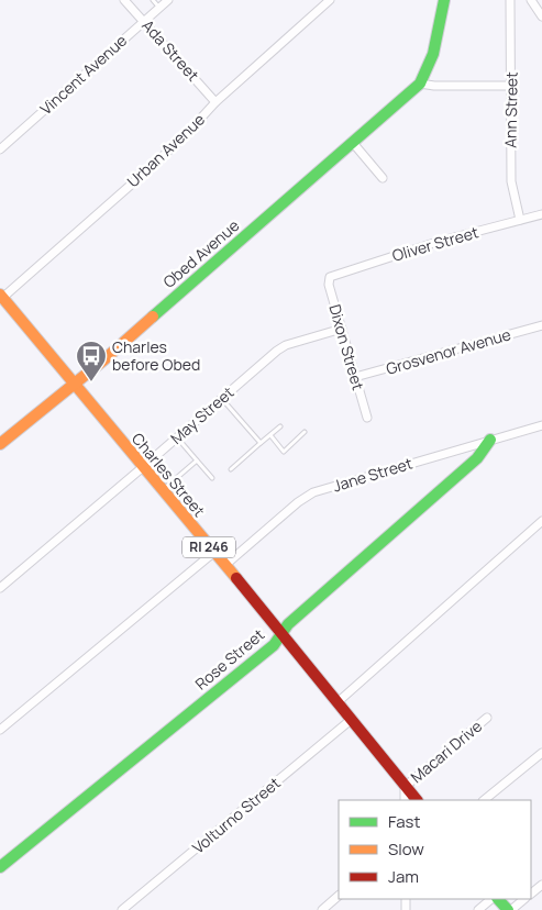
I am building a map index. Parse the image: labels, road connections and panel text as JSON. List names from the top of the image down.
{
  "streets": {
    "street": [
      "Ada Street",
      "Vincent Avenue",
      "Ann Street",
      "Urban Avenue",
      "Oliver Street",
      "Obed Avenue",
      "Dixon Street",
      "Grosvenor Avenue",
      "May Street",
      "Charles Street",
      "Jane Street",
      "RI 246",
      "Rose Street",
      "Macari Drive",
      "Volturno Street"
    ]
  },
  "crossings": [
    ["Ada Street", "Vincent Avenue"],
    ["Ada Street", "Urban Avenue"],
    ["Ann Street", "Oliver Street"],
    ["Urban Avenue", "Charles Street"],
    ["Oliver Street", "Dixon Street"],
    ["Obed Avenue", "Charles Street"],
    ["Dixon Street", "Grosvenor Avenue"],
    ["Dixon Street", "May Street"],
    ["May Street", "Charles Street"],
    ["Charles Street", "Jane Street"],
    ["Charles Street", "Rose Street"],
    ["Charles Street", "Macari Drive"],
    ["Charles Street", "Volturno Street"],
    ["Jane Street", "Rose Street"]
  ],
  "places": {
    "bus stop": ["Charles before Obed"]
  },
  "legend": ["Fast", "Slow", "Jam"]
}
